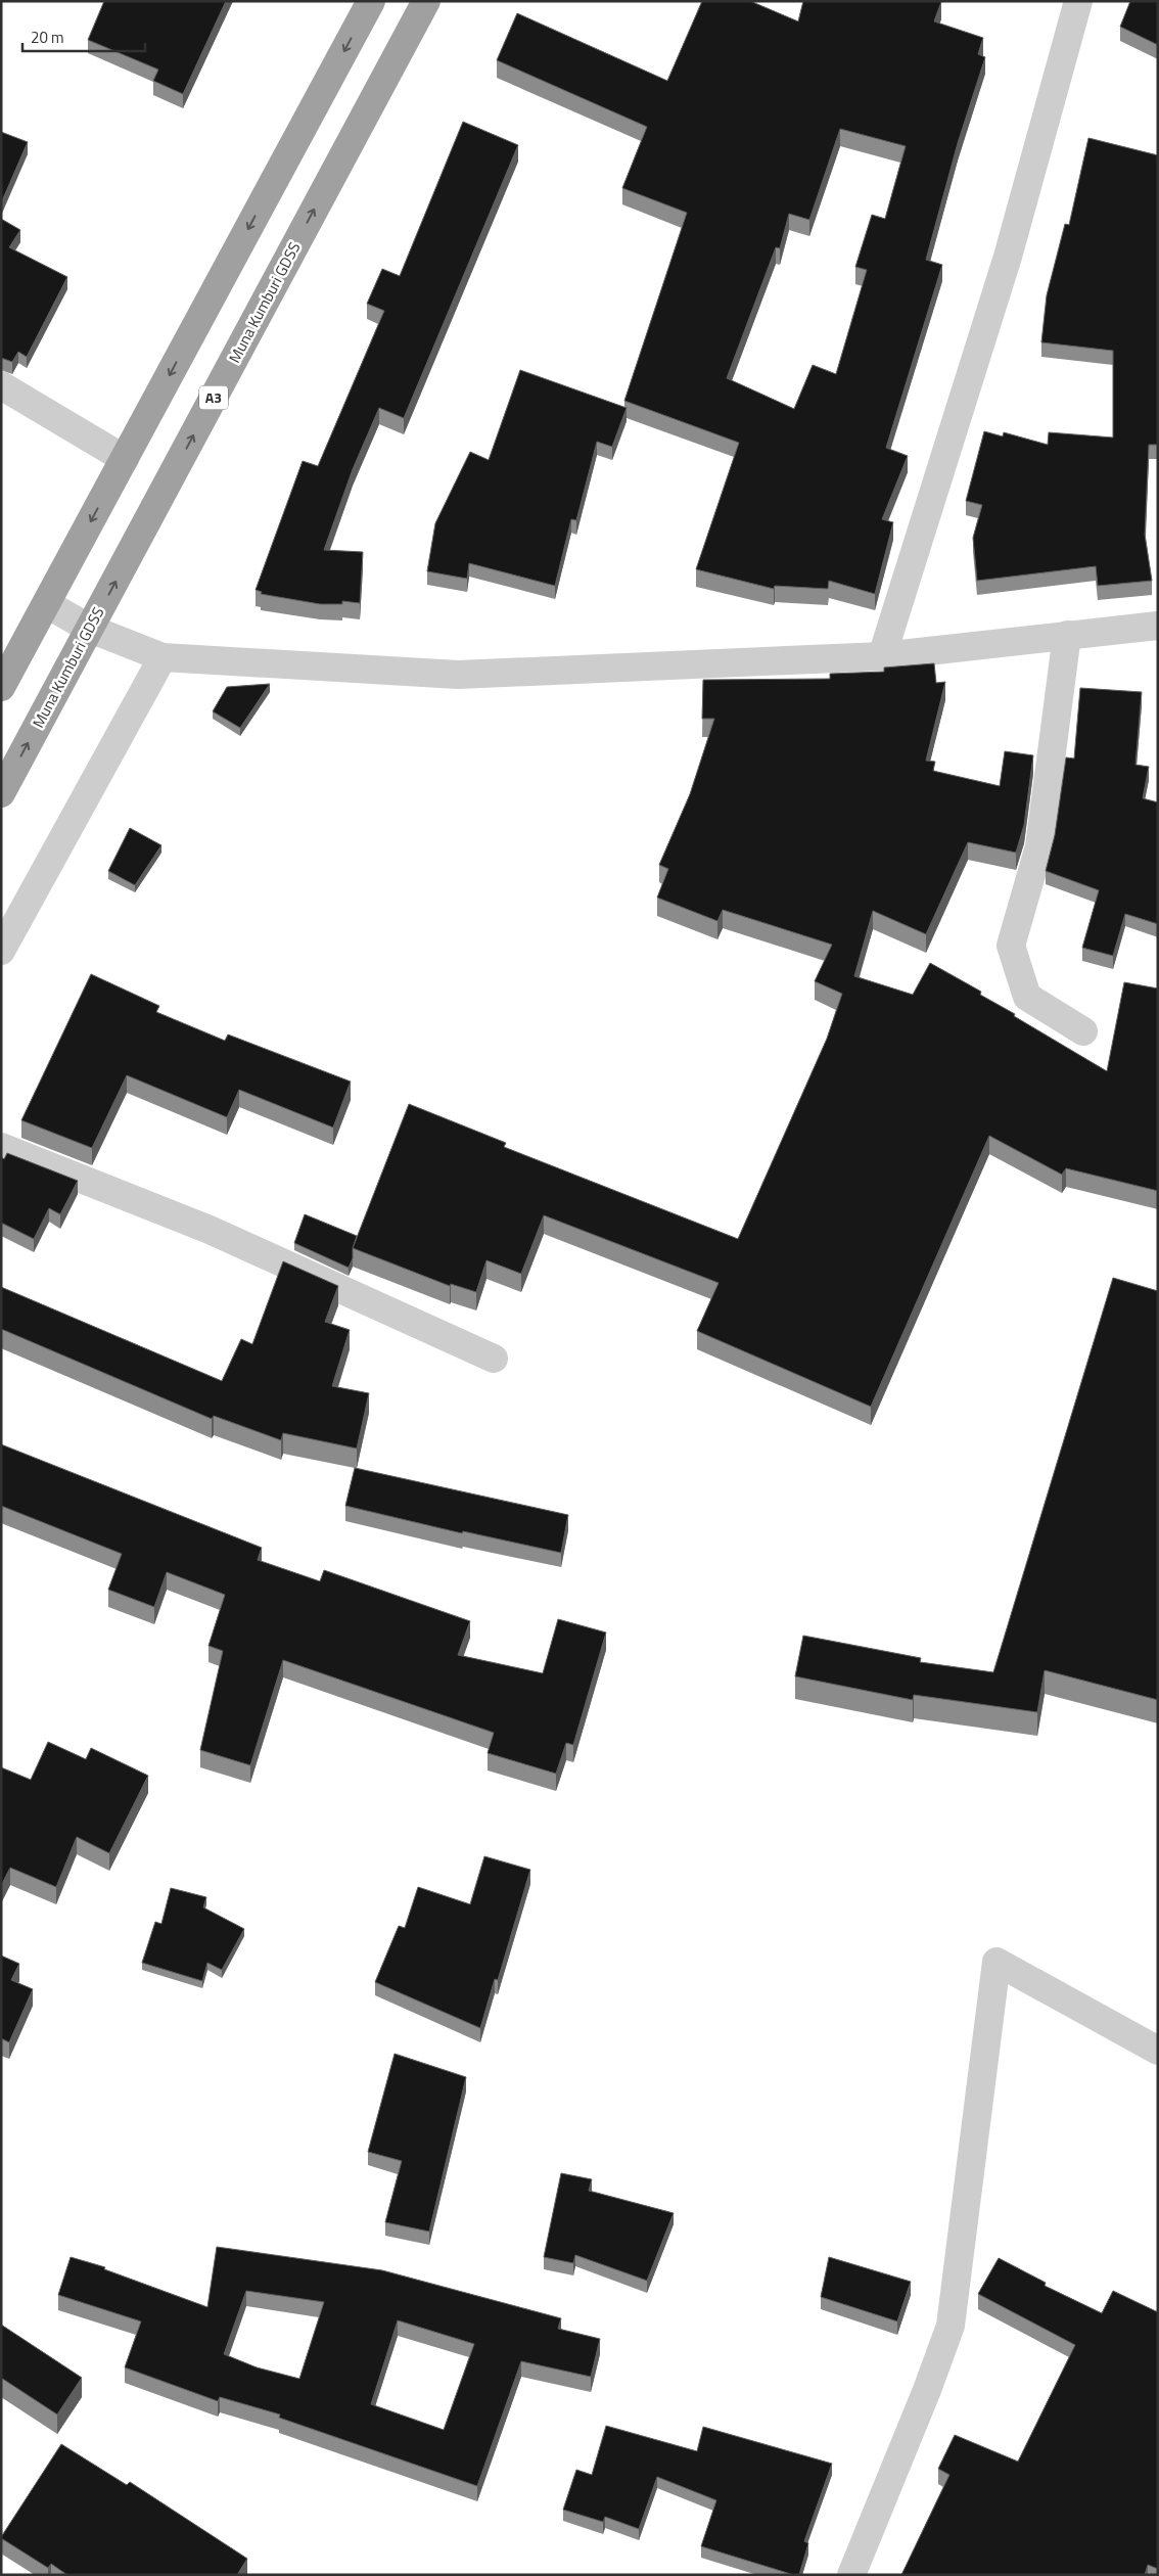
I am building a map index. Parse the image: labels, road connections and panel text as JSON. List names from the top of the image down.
{
  "streets": {
    "highway": ["Muna Kumburi GDSS", "A3"]
  },
  "scale_bar": "20 m"
}
